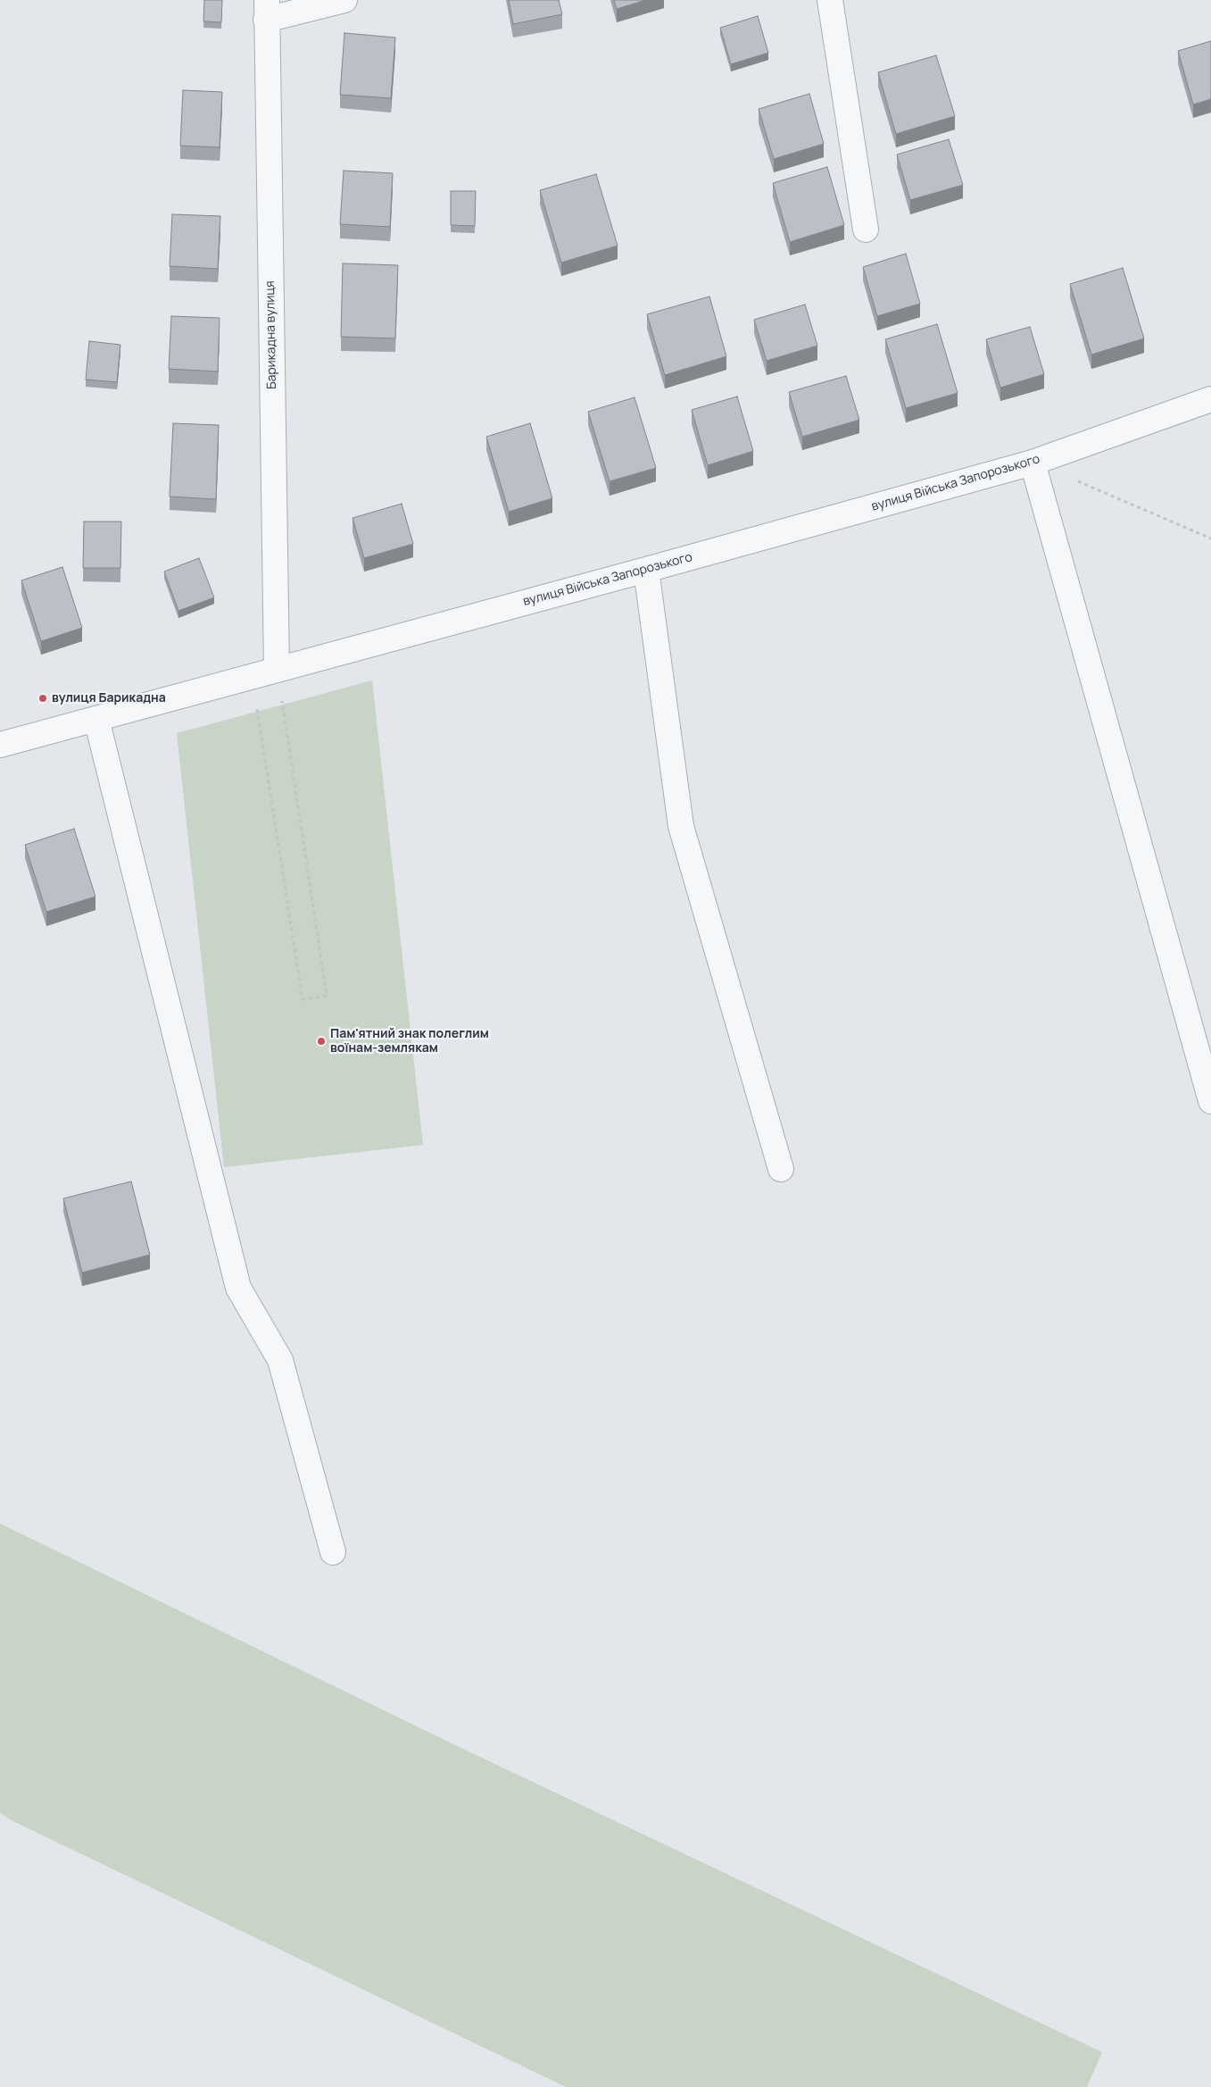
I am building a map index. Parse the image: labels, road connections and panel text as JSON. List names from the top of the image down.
{
  "streets": {
    "street": ["Барикадна вулиця", "вулиця Війська Запорозького"]
  },
  "crossings": [
    ["Барикадна вулиця", "вулиця Війська Запорозького"]
  ],
  "places": ["вулиця Барикадна", "Пам'ятний знак полеглим воїнам-землякам"]
}
